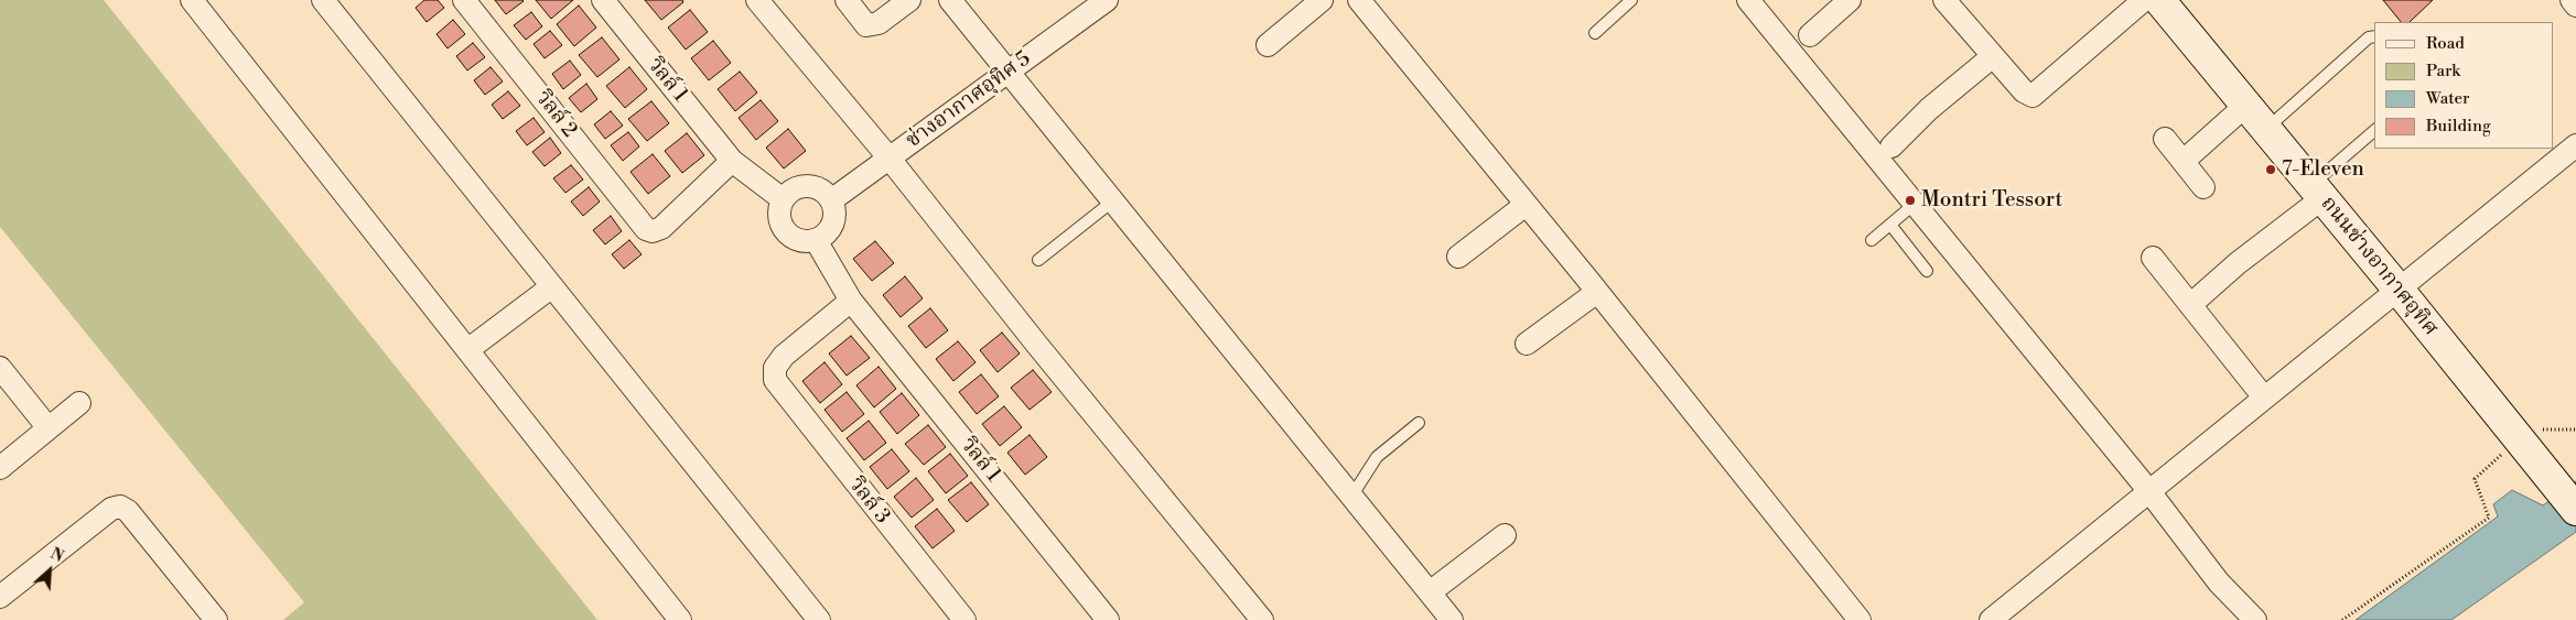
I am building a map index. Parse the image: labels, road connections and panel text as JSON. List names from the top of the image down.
{
  "streets": {
    "street": [
      "วิลล์ 1",
      "ช่างอากาศอุทิศ 5",
      "วิลล์ 2",
      "ถนนช่างอากาศอุทิศ",
      "วิลล์ 3"
    ]
  },
  "crossings": [
    ["วิลล์ 1", "ช่างอากาศอุทิศ 5"],
    ["วิลล์ 1", "วิลล์ 2"],
    ["วิลล์ 1", "วิลล์ 3"]
  ],
  "places": ["7-Eleven", "Montri Tessort"],
  "legend": [
    "Road",
    "Park",
    "Water",
    "Building"
  ],
  "north": "top right"
}
